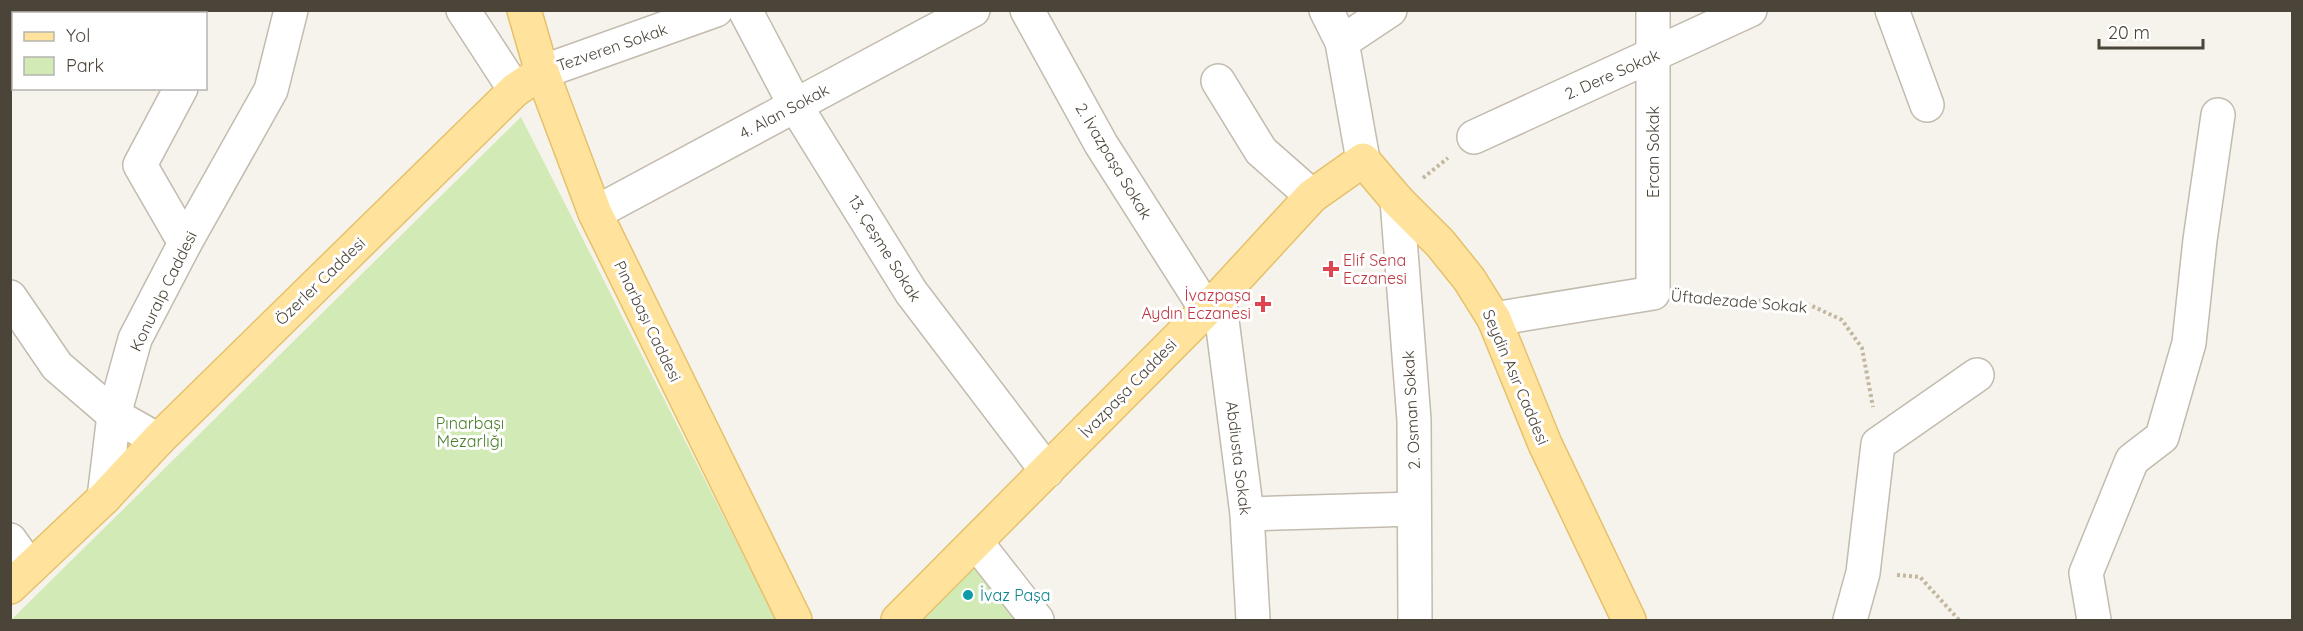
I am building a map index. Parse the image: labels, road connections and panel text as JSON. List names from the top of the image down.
{
  "streets": {
    "main road": [
      "Özerler Caddesi",
      "Pınarbaşı Caddesi",
      "Seydin Asır Caddesi",
      "İvazpaşa Caddesi"
    ],
    "street": [
      "Tezveren Sokak",
      "2. Dere Sokak",
      "4. Alan Sokak",
      "Ercan Sokak",
      "2. İvazpaşa Sokak",
      "13. Çeşme Sokak",
      "Konuralp Caddesi",
      "2. Osman Sokak",
      "Abdiusta Sokak"
    ],
    "path": ["Üftadezade Sokak"]
  },
  "crossings": [
    ["Tezveren Sokak", "Özerler Caddesi"],
    ["Tezveren Sokak", "Pınarbaşı Caddesi"],
    ["2. Dere Sokak", "Ercan Sokak"],
    ["4. Alan Sokak", "13. Çeşme Sokak"],
    ["4. Alan Sokak", "Pınarbaşı Caddesi"],
    ["Ercan Sokak", "Üftadezade Sokak"],
    ["2. İvazpaşa Sokak", "İvazpaşa Caddesi"],
    ["2. İvazpaşa Sokak", "Abdiusta Sokak"],
    ["13. Çeşme Sokak", "İvazpaşa Caddesi"],
    ["Özerler Caddesi", "Konuralp Caddesi"],
    ["Özerler Caddesi", "Pınarbaşı Caddesi"],
    ["Seydin Asır Caddesi", "İvazpaşa Caddesi"],
    ["Seydin Asır Caddesi", "2. Osman Sokak"],
    ["İvazpaşa Caddesi", "Abdiusta Sokak"]
  ],
  "parks": ["Pınarbaşı Mezarlığı"],
  "places": {
    "health": ["Elif Sena Eczanesi", "İvazpaşa Aydın Eczanesi"],
    "other": ["İvaz Paşa"]
  },
  "legend": ["Yol", "Park"],
  "scale_bar": "20 m"
}
